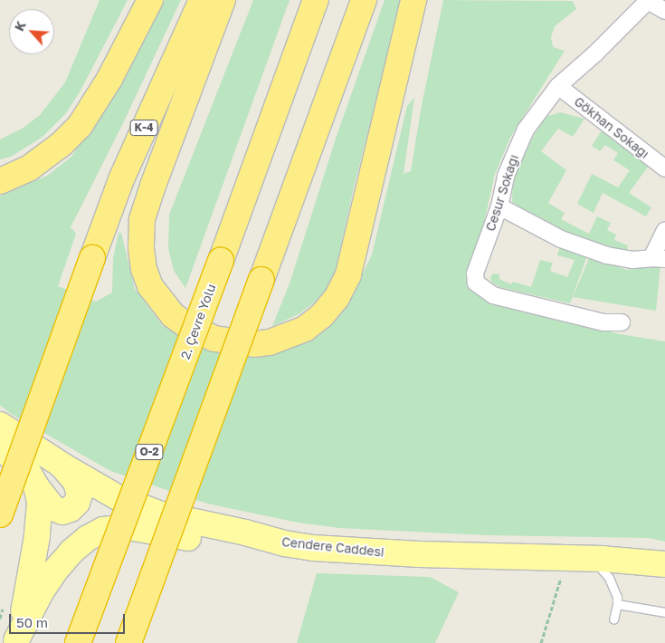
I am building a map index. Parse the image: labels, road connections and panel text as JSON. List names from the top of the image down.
{
  "streets": {
    "highway": ["K-4", "2. Çevre Yolu", "O-2"],
    "main road": ["Cendere Caddesi"],
    "street": ["Gökhan Sokağı", "Cesur Sokağı"]
  },
  "crossings": [
    ["Gökhan Sokağı", "Cesur Sokağı"]
  ],
  "scale_bar": "50 m",
  "north": "top left"
}
